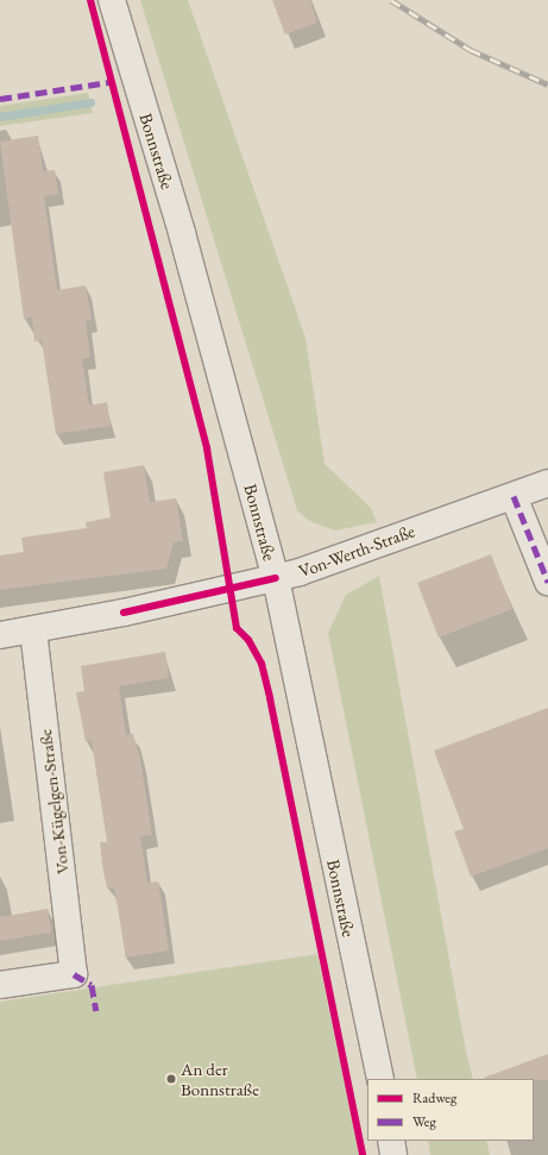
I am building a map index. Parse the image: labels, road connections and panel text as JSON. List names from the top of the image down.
{
  "streets": {
    "main road": ["Bonnstraße", "Von-Werth-Straße", "Von-Kügelgen-Straße"]
  },
  "crossings": [
    ["Bonnstraße", "Von-Werth-Straße"],
    ["Von-Werth-Straße", "Von-Kügelgen-Straße"]
  ],
  "places": ["An der Bonnstraße"],
  "legend": ["Radweg", "Weg"]
}
